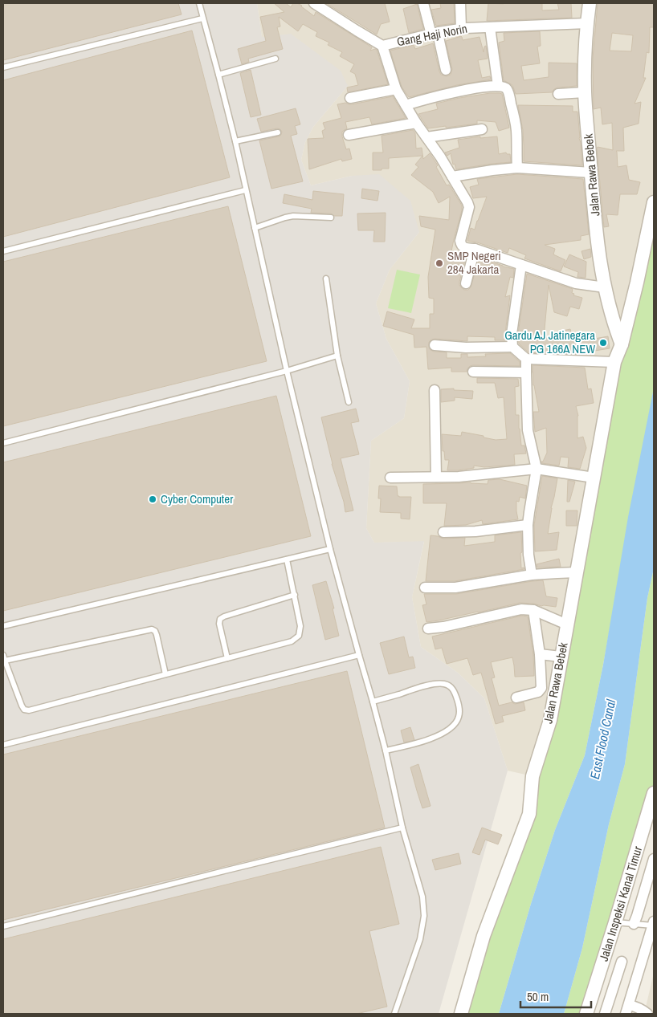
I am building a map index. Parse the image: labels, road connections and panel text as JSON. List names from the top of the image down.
{
  "streets": {
    "street": ["Gang Haji Norin", "Jalan Rawa Bebek", "Jalan Inspeksi Kanal Timur"]
  },
  "crossings": [
    ["Gang Haji Norin", "Jalan Rawa Bebek"]
  ],
  "water": ["East Flood Canal"],
  "places": ["SMP Negeri 284 Jakarta", "Gardu AJ Jatinegara PG 166A NEW", "Cyber Computer"],
  "scale_bar": "50 m"
}
